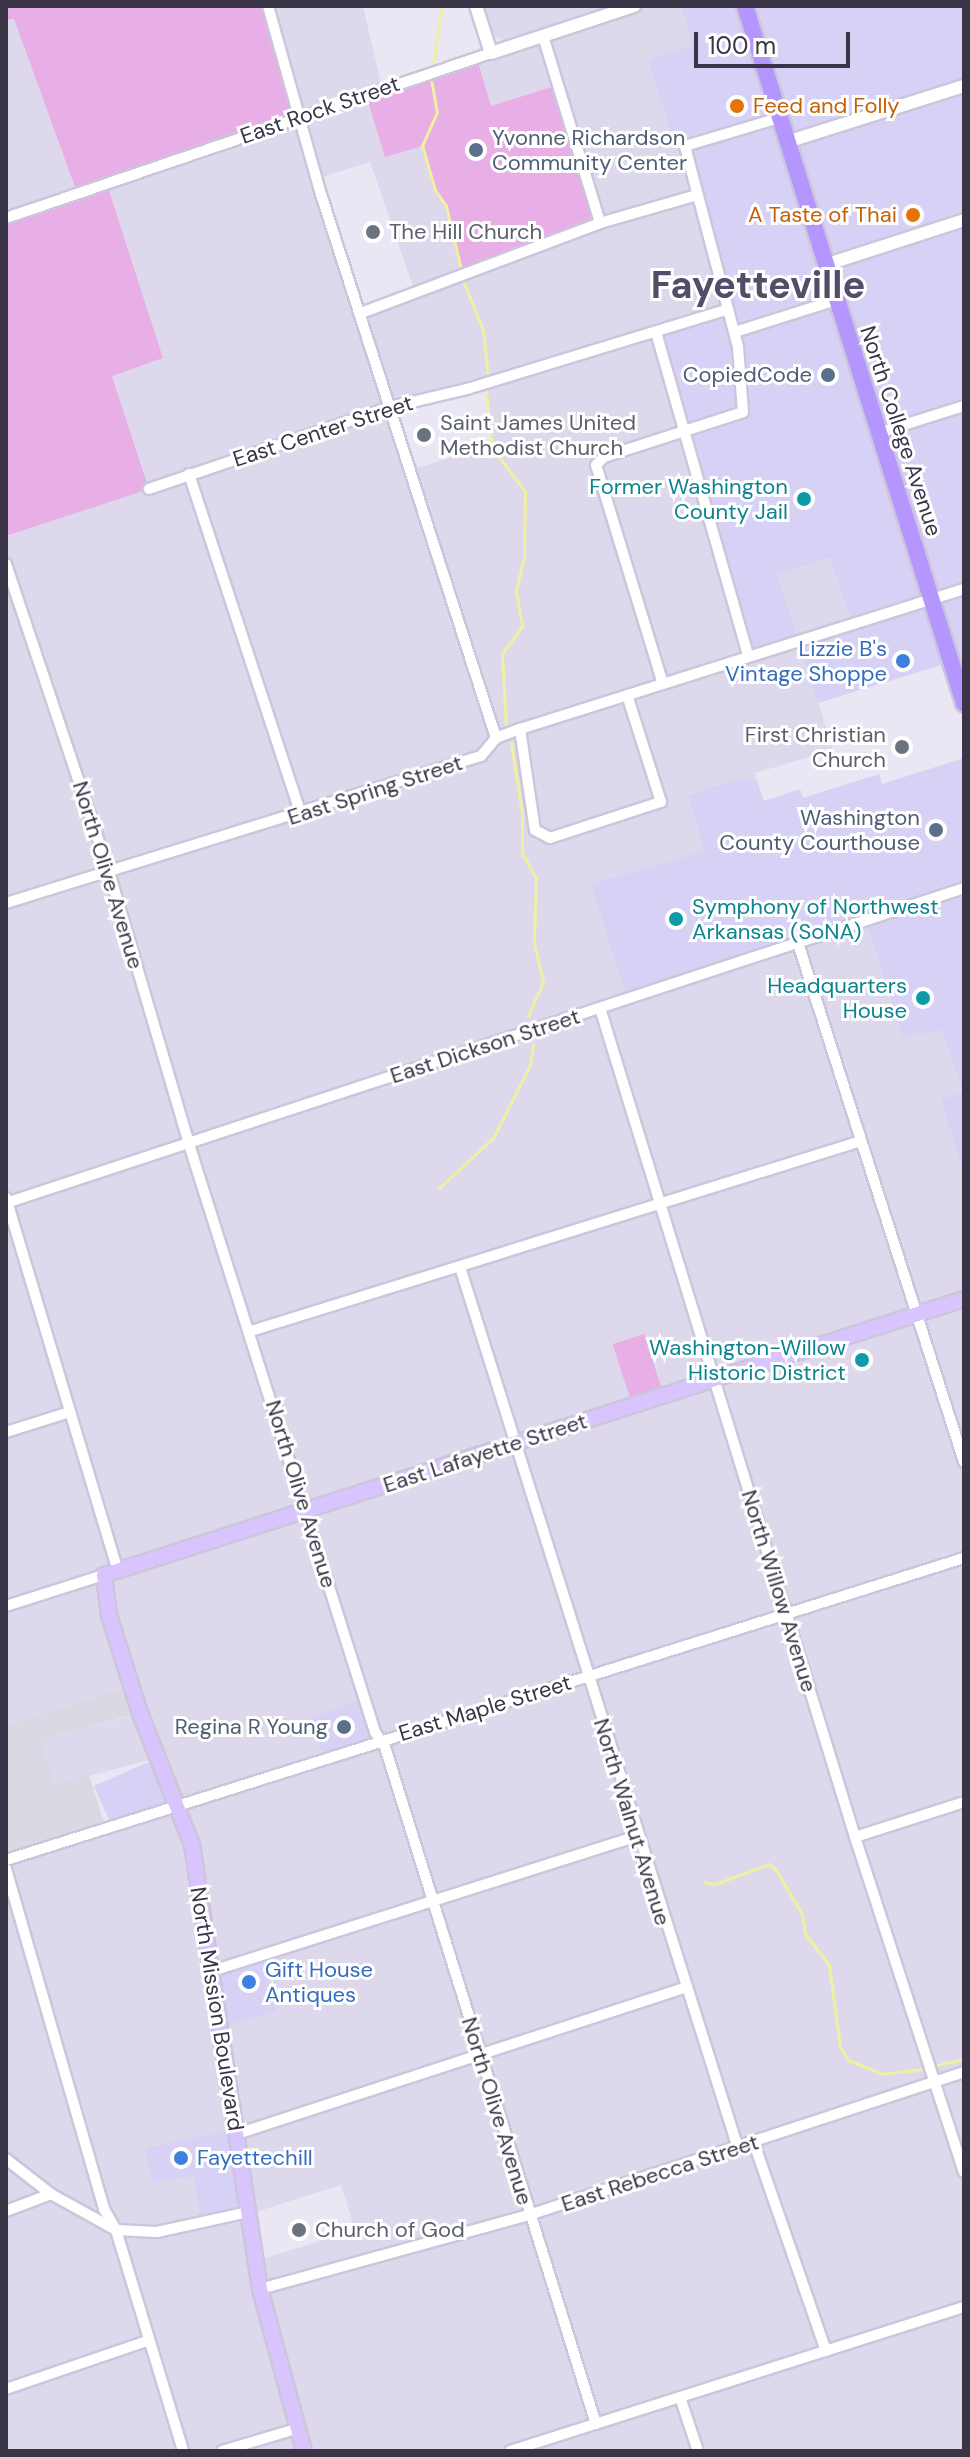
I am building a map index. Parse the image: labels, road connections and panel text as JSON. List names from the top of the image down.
{
  "streets": {
    "main road": ["North College Avenue", "East Lafayette Street", "North Mission Boulevard"],
    "street": [
      "East Rock Street",
      "East Center Street",
      "East Spring Street",
      "North Olive Avenue",
      "East Dickson Street",
      "North Willow Avenue",
      "East Maple Street",
      "North Walnut Avenue",
      "East Rebecca Street"
    ]
  },
  "crossings": [
    ["North College Avenue", "East Spring Street"],
    ["East Spring Street", "North Olive Avenue"],
    ["North Olive Avenue", "East Dickson Street"],
    ["North Olive Avenue", "East Lafayette Street"],
    ["North Olive Avenue", "East Maple Street"],
    ["North Olive Avenue", "East Rebecca Street"],
    ["East Dickson Street", "North Willow Avenue"],
    ["East Lafayette Street", "North Willow Avenue"],
    ["East Lafayette Street", "North Walnut Avenue"],
    ["East Lafayette Street", "North Mission Boulevard"],
    ["North Willow Avenue", "East Maple Street"],
    ["North Willow Avenue", "East Rebecca Street"],
    ["East Maple Street", "North Walnut Avenue"],
    ["East Maple Street", "North Mission Boulevard"],
    ["North Walnut Avenue", "East Rebecca Street"],
    ["North Mission Boulevard", "East Rebecca Street"]
  ],
  "districts": ["Fayetteville"],
  "places": [
    "Feed and Folly",
    "Yvonne Richardson Community Center",
    "A Taste of Thai",
    "The Hill Church",
    "CopiedCode",
    "Saint James United Methodist Church",
    "Former Washington County Jail",
    "Lizzie B's Vintage Shoppe",
    "First Christian Church",
    "Washington County Courthouse",
    "Symphony of Northwest Arkansas (SoNA)",
    "Headquarters House",
    "Washington-Willow Historic District",
    "Regina R Young",
    "Gift House Antiques",
    "Fayettechill",
    "Church of God"
  ],
  "scale_bar": "100 m"
}
